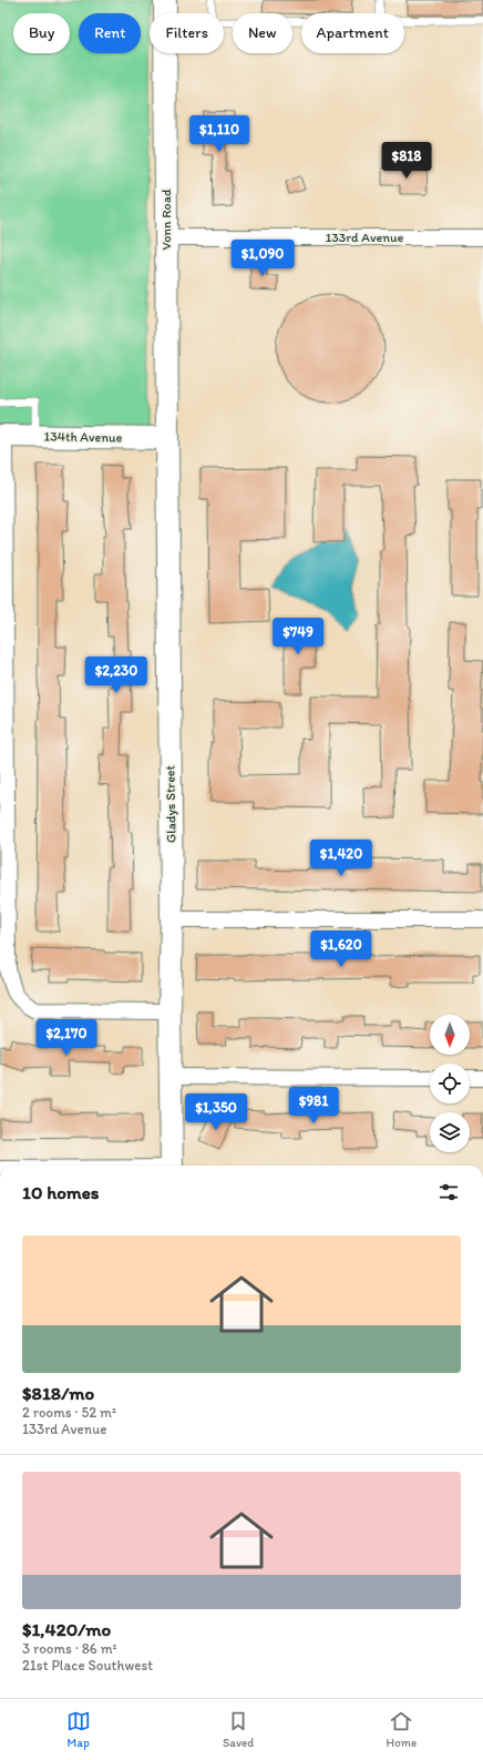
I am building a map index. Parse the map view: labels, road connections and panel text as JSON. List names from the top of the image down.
{
  "streets": {
    "street": [
      "Vonn Road",
      "133rd Avenue",
      "134th Avenue",
      "Gladys Street"
    ]
  },
  "crossings": [
    ["Vonn Road", "133rd Avenue"],
    ["Vonn Road", "134th Avenue"],
    ["Vonn Road", "Gladys Street"],
    ["134th Avenue", "Gladys Street"]
  ],
  "north": "bottom",
  "page": {
    "chip": [
      "Buy",
      "Rent",
      "Filters",
      "New",
      "Apartment"
    ],
    "price": [
      "$1,110",
      "$818",
      "$1,090",
      "$749",
      "$2,230",
      "$1,420",
      "$1,620",
      "$2,170",
      "$981",
      "$1,350"
    ],
    "heading": "10 homes",
    "list": [
      {
        "name": "$818/mo",
        "note": "2 rooms · 52 m² · 133rd Avenue"
      },
      {
        "name": "$1,420/mo",
        "note": "3 rooms · 86 m² · 21st Place Southwest"
      }
    ],
    "tabs": ["Map", "Saved", "Home"]
  }
}
